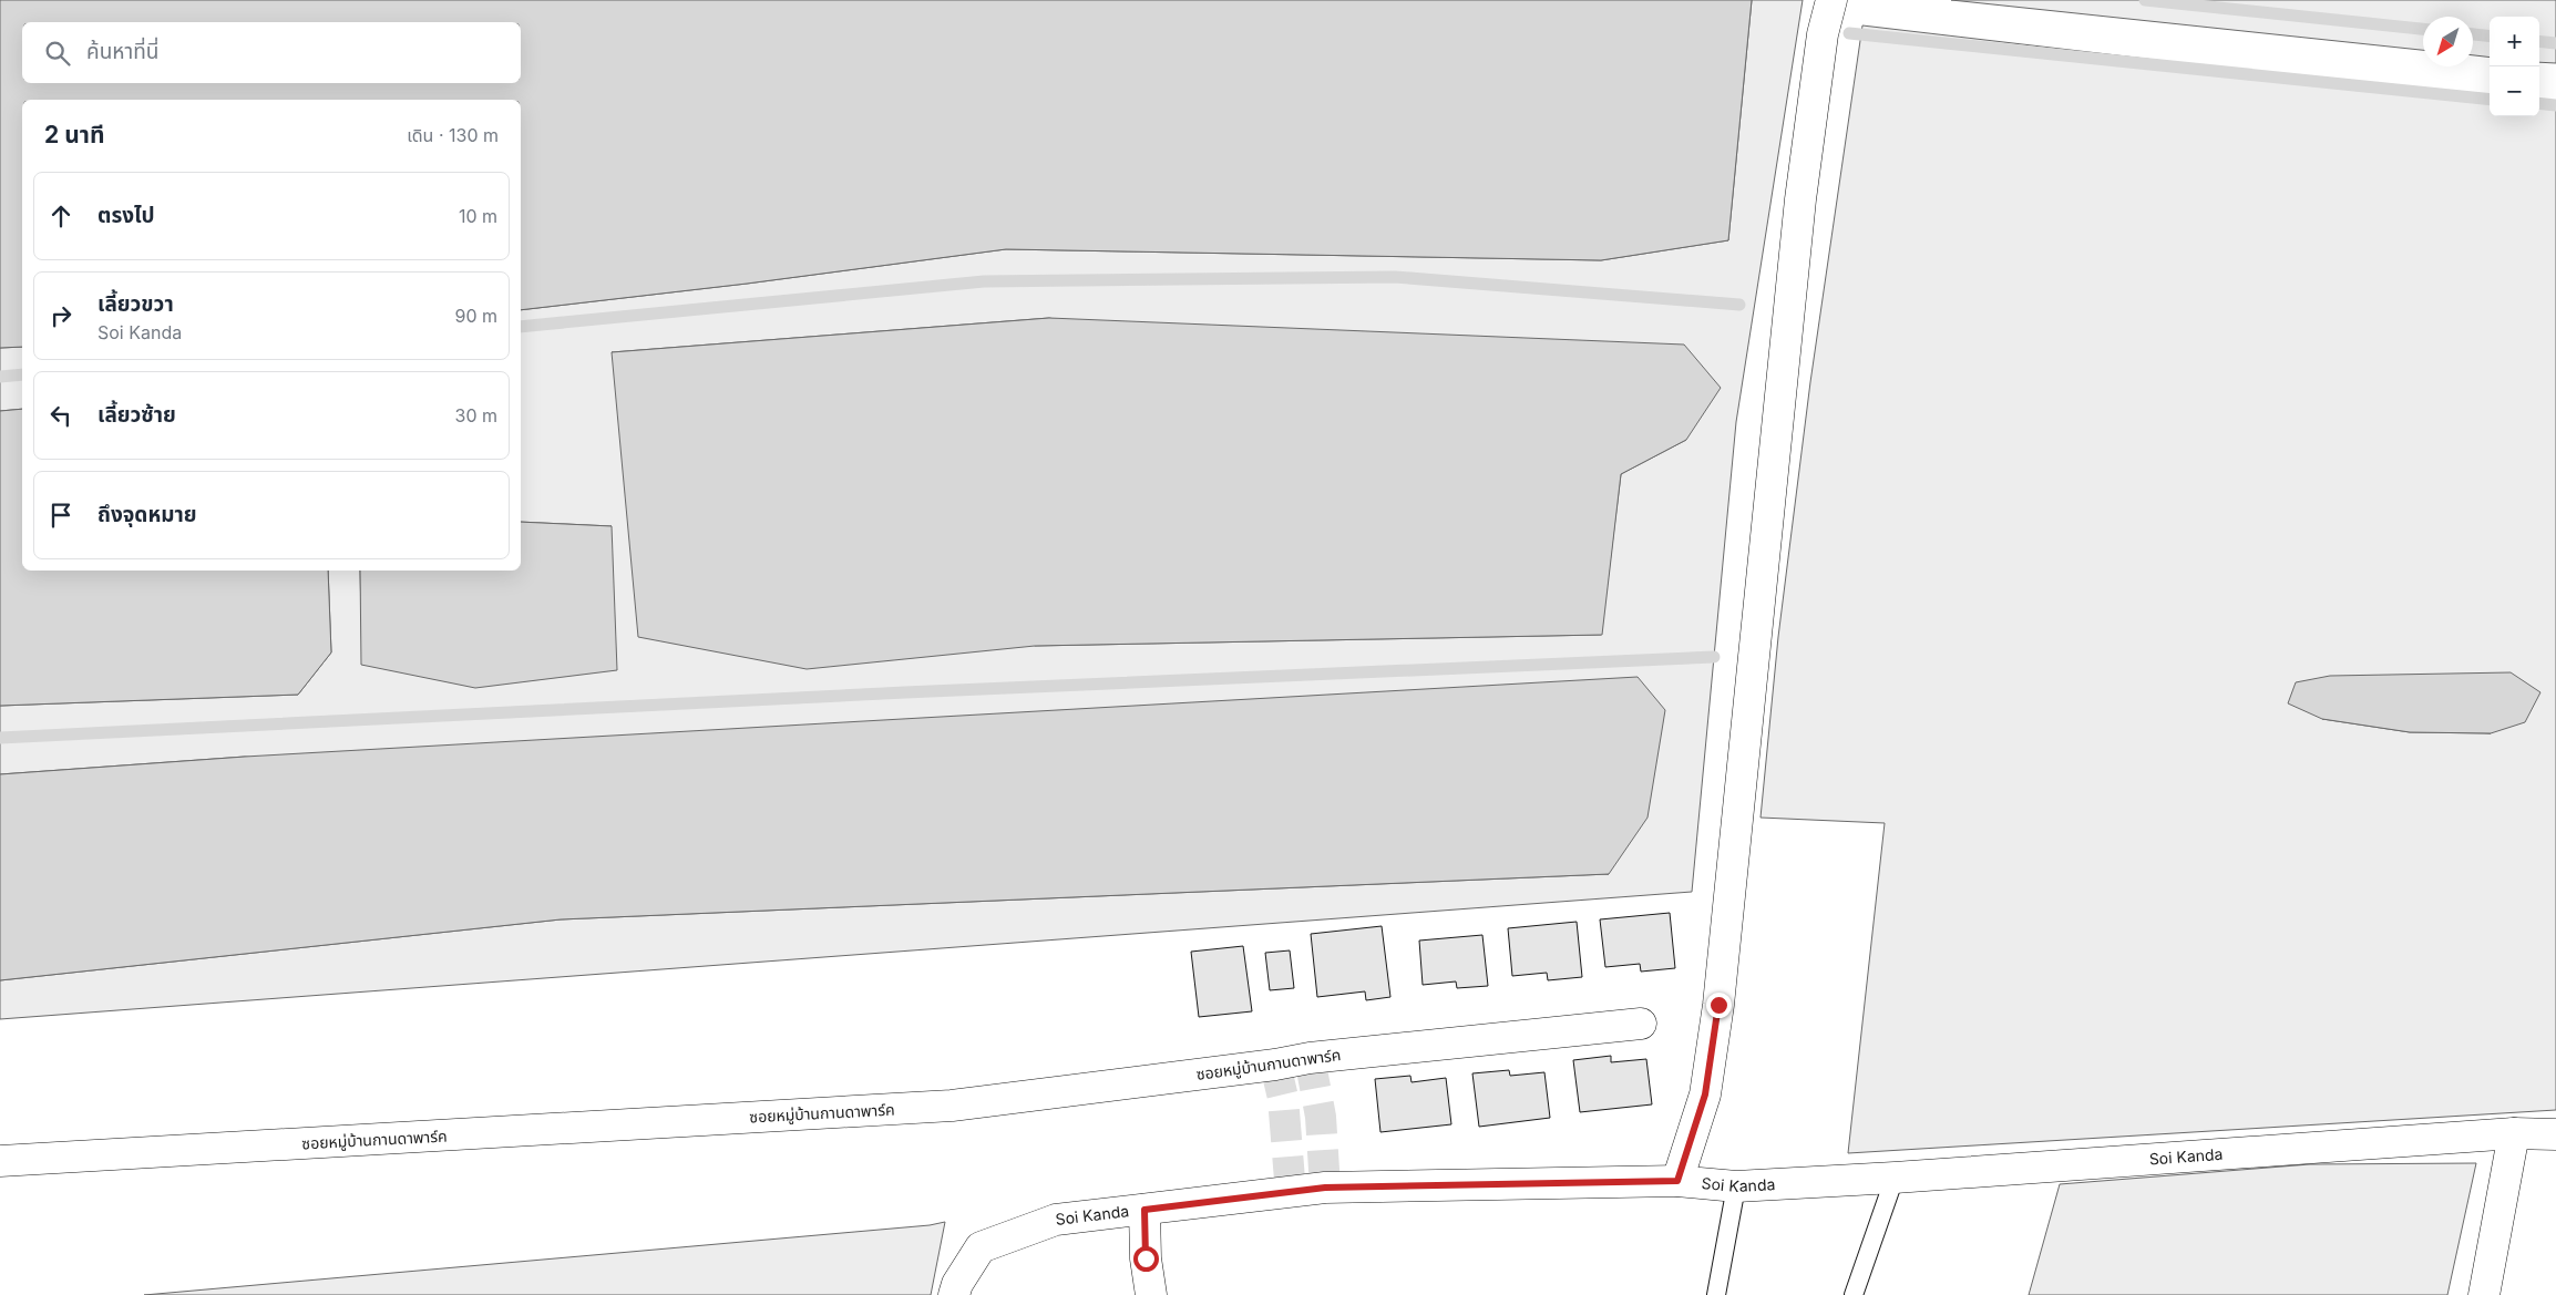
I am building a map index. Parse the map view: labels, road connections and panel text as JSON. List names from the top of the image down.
{
  "streets": {
    "street": ["ซอยหมู่บ้านกานดาพาร์ค", "Soi Kanda"]
  },
  "north": "bottom left",
  "page": {
    "map_buttons": ["+", "−"],
    "search": "ค้นหาที่นี่",
    "heading": ["2 นาที", "เดิน · 130 m"],
    "list": [
      ["ตรงไป", "10 m"],
      ["เลี้ยวขวา", "Soi Kanda", "90 m"],
      ["เลี้ยวซ้าย", "30 m"],
      "ถึงจุดหมาย"
    ]
  }
}
